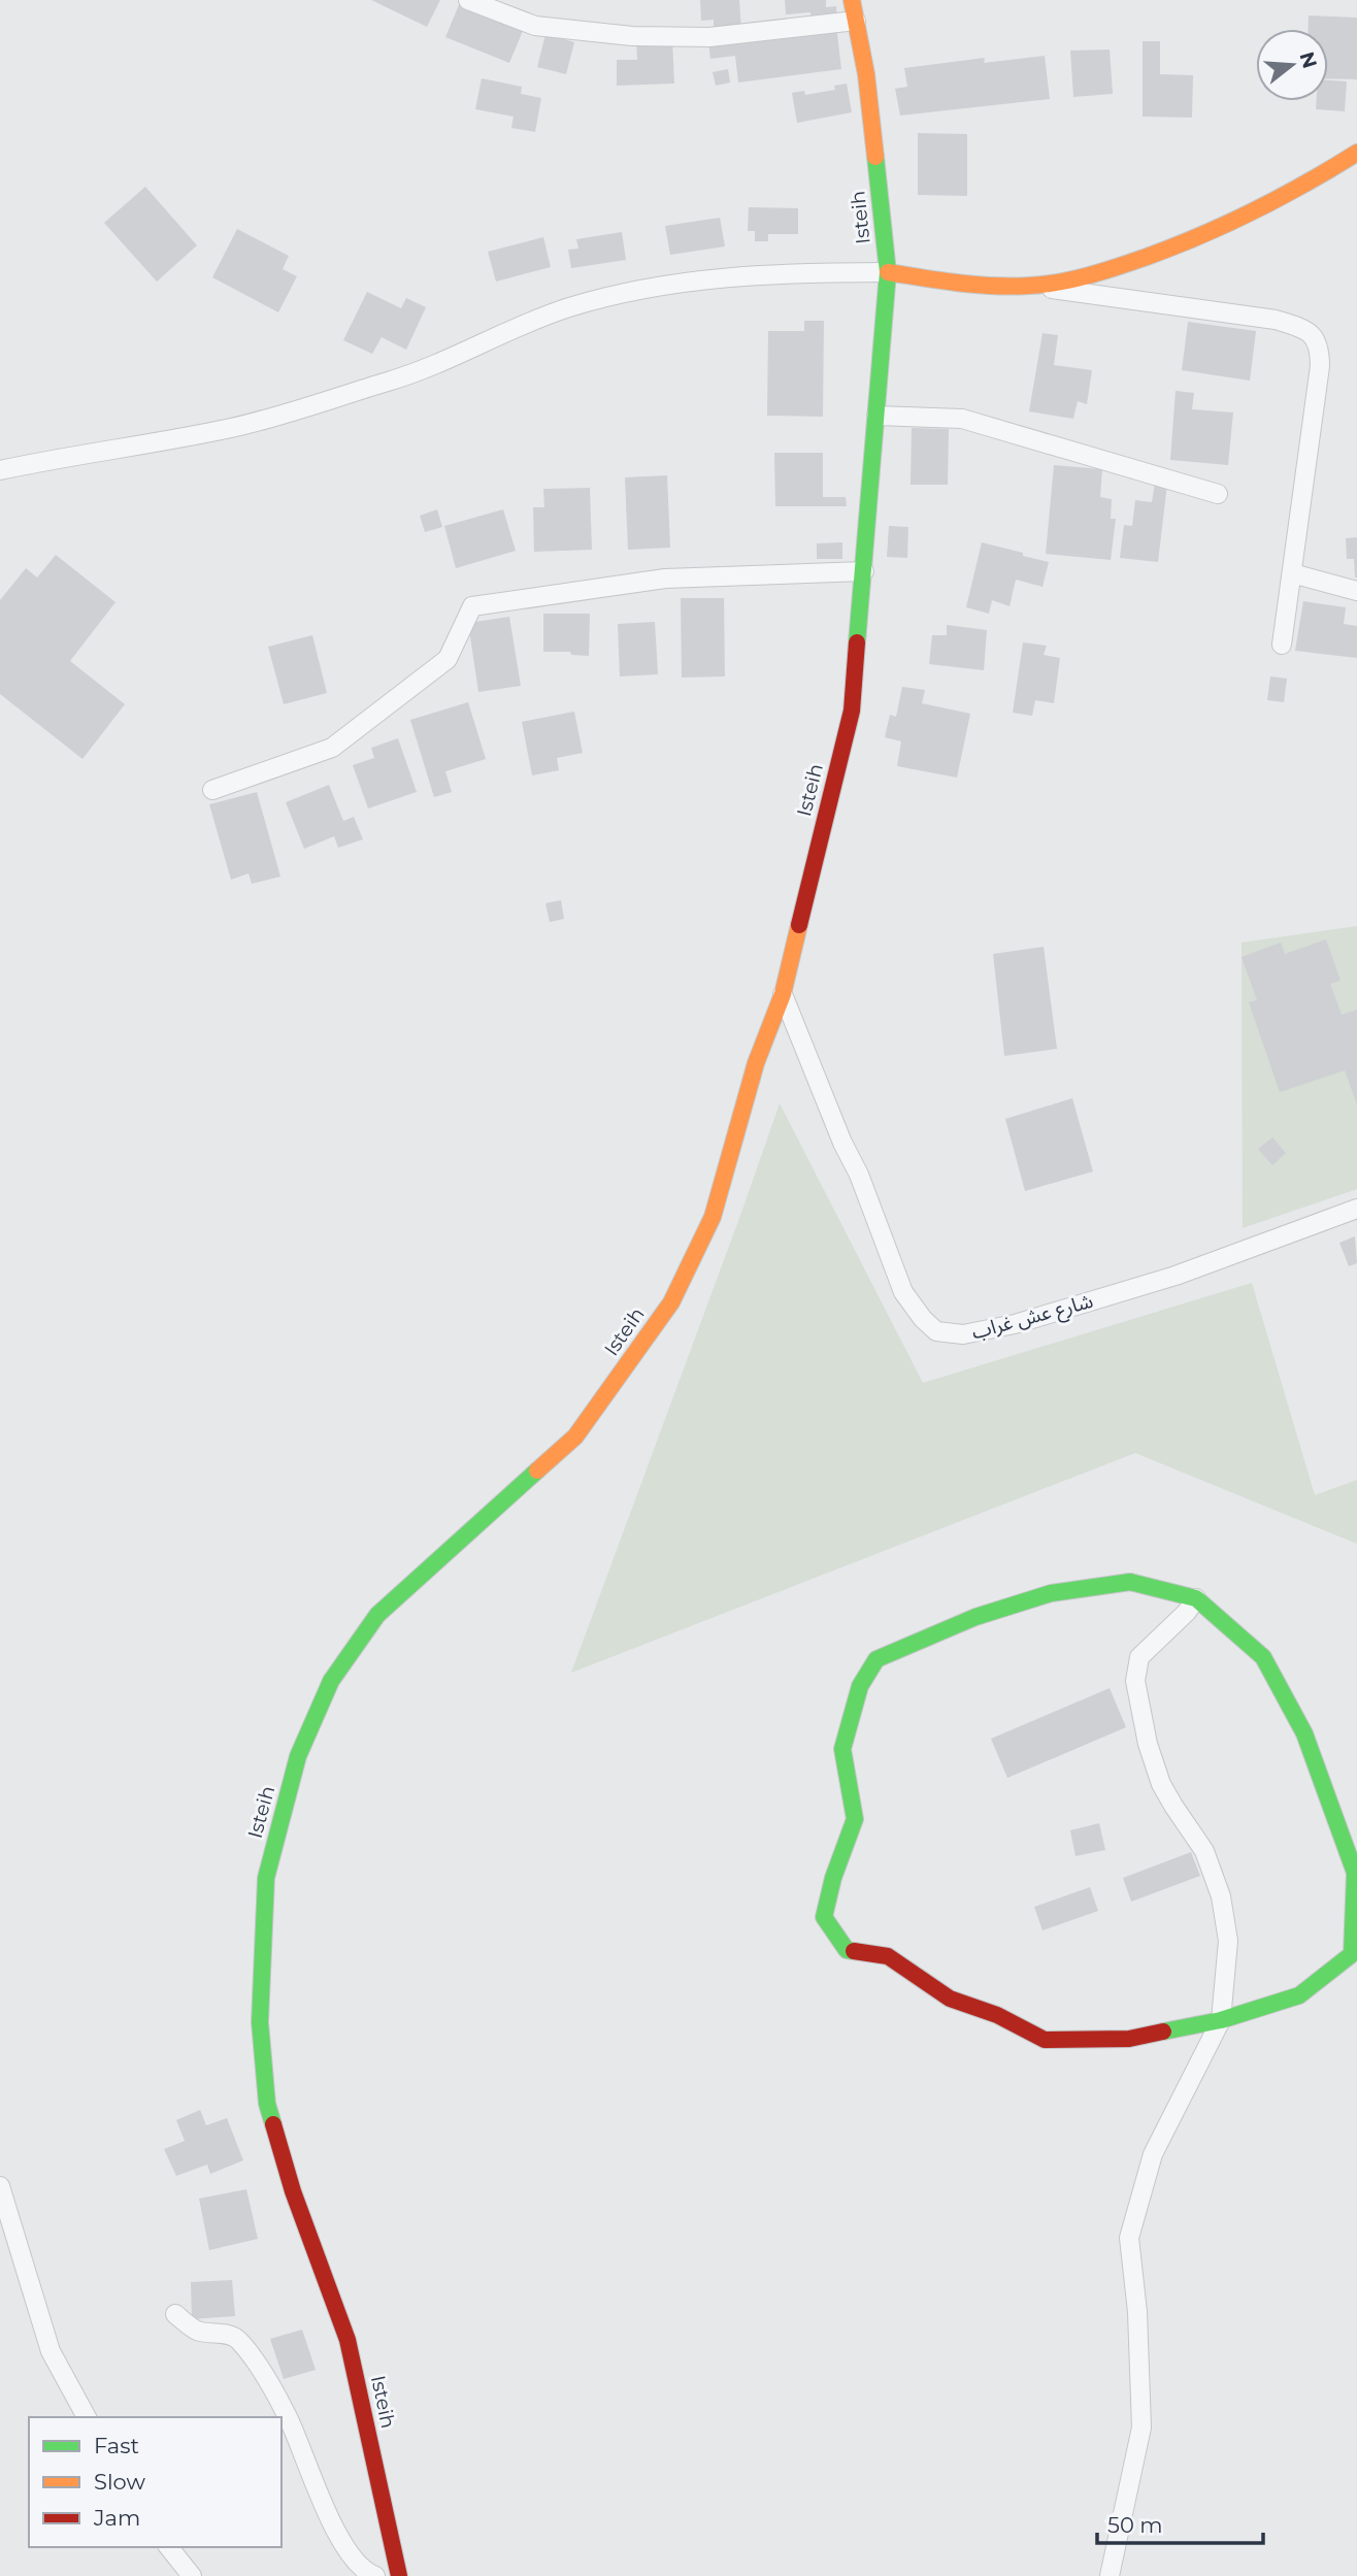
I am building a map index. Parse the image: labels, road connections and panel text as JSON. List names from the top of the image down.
{
  "streets": {
    "street": ["Isteih", "شارع عش غراب"]
  },
  "crossings": [
    ["Isteih", "شارع عش غراب"]
  ],
  "legend": ["Fast", "Slow", "Jam"],
  "scale_bar": "50 m",
  "north": "right"
}
